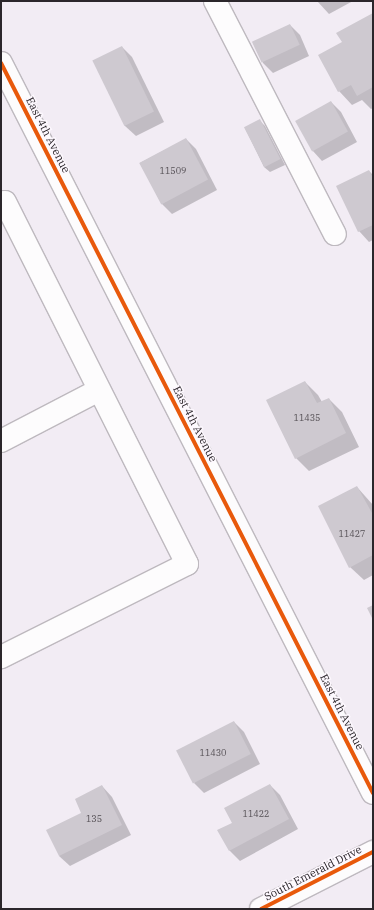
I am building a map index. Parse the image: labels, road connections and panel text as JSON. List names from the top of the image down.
{
  "streets": {
    "street": ["East 4th Avenue", "South Emerald Drive"]
  },
  "house_numbers": [
    "11509",
    "11435",
    "11427",
    "11430",
    "11422",
    "135"
  ]
}
